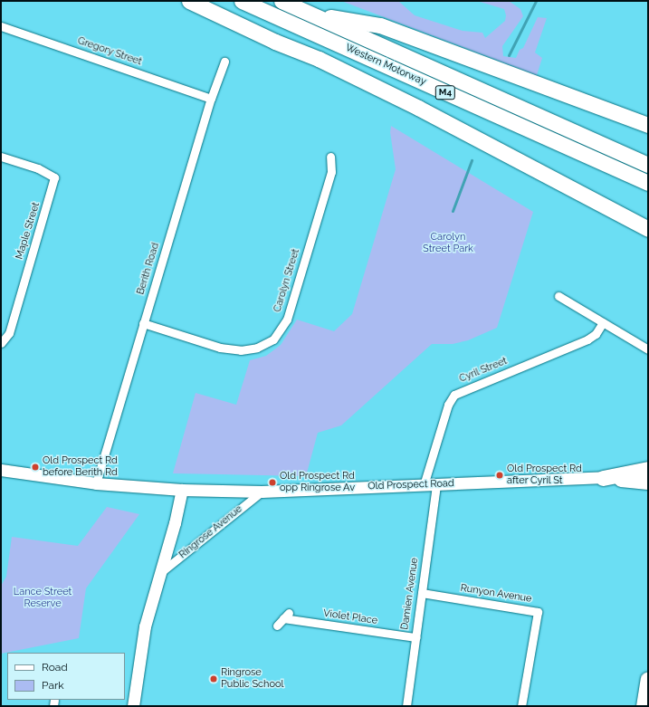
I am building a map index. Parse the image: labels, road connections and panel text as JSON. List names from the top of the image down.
{
  "streets": {
    "highway": ["Western Motorway", "M4"],
    "main road": ["Old Prospect Road", "Ringrose Avenue"],
    "street": [
      "Gregory Street",
      "Maple Street",
      "Berith Road",
      "Carolyn Street",
      "Cyril Street",
      "Damien Avenue",
      "Runyon Avenue",
      "Violet Place"
    ]
  },
  "crossings": [
    ["Gregory Street", "Berith Road"],
    ["Berith Road", "Carolyn Street"],
    ["Berith Road", "Old Prospect Road"],
    ["Cyril Street", "Old Prospect Road"],
    ["Old Prospect Road", "Ringrose Avenue"],
    ["Old Prospect Road", "Damien Avenue"],
    ["Damien Avenue", "Runyon Avenue"],
    ["Damien Avenue", "Violet Place"]
  ],
  "parks": ["Carolyn Street Park", "Lance Street Reserve"],
  "places": [
    "Old Prospect Rd before Berith Rd",
    "Old Prospect Rd after Cyril St",
    "Old Prospect Rd opp Ringrose Av",
    "Ringrose Public School"
  ],
  "legend": ["Road", "Park"]
}
